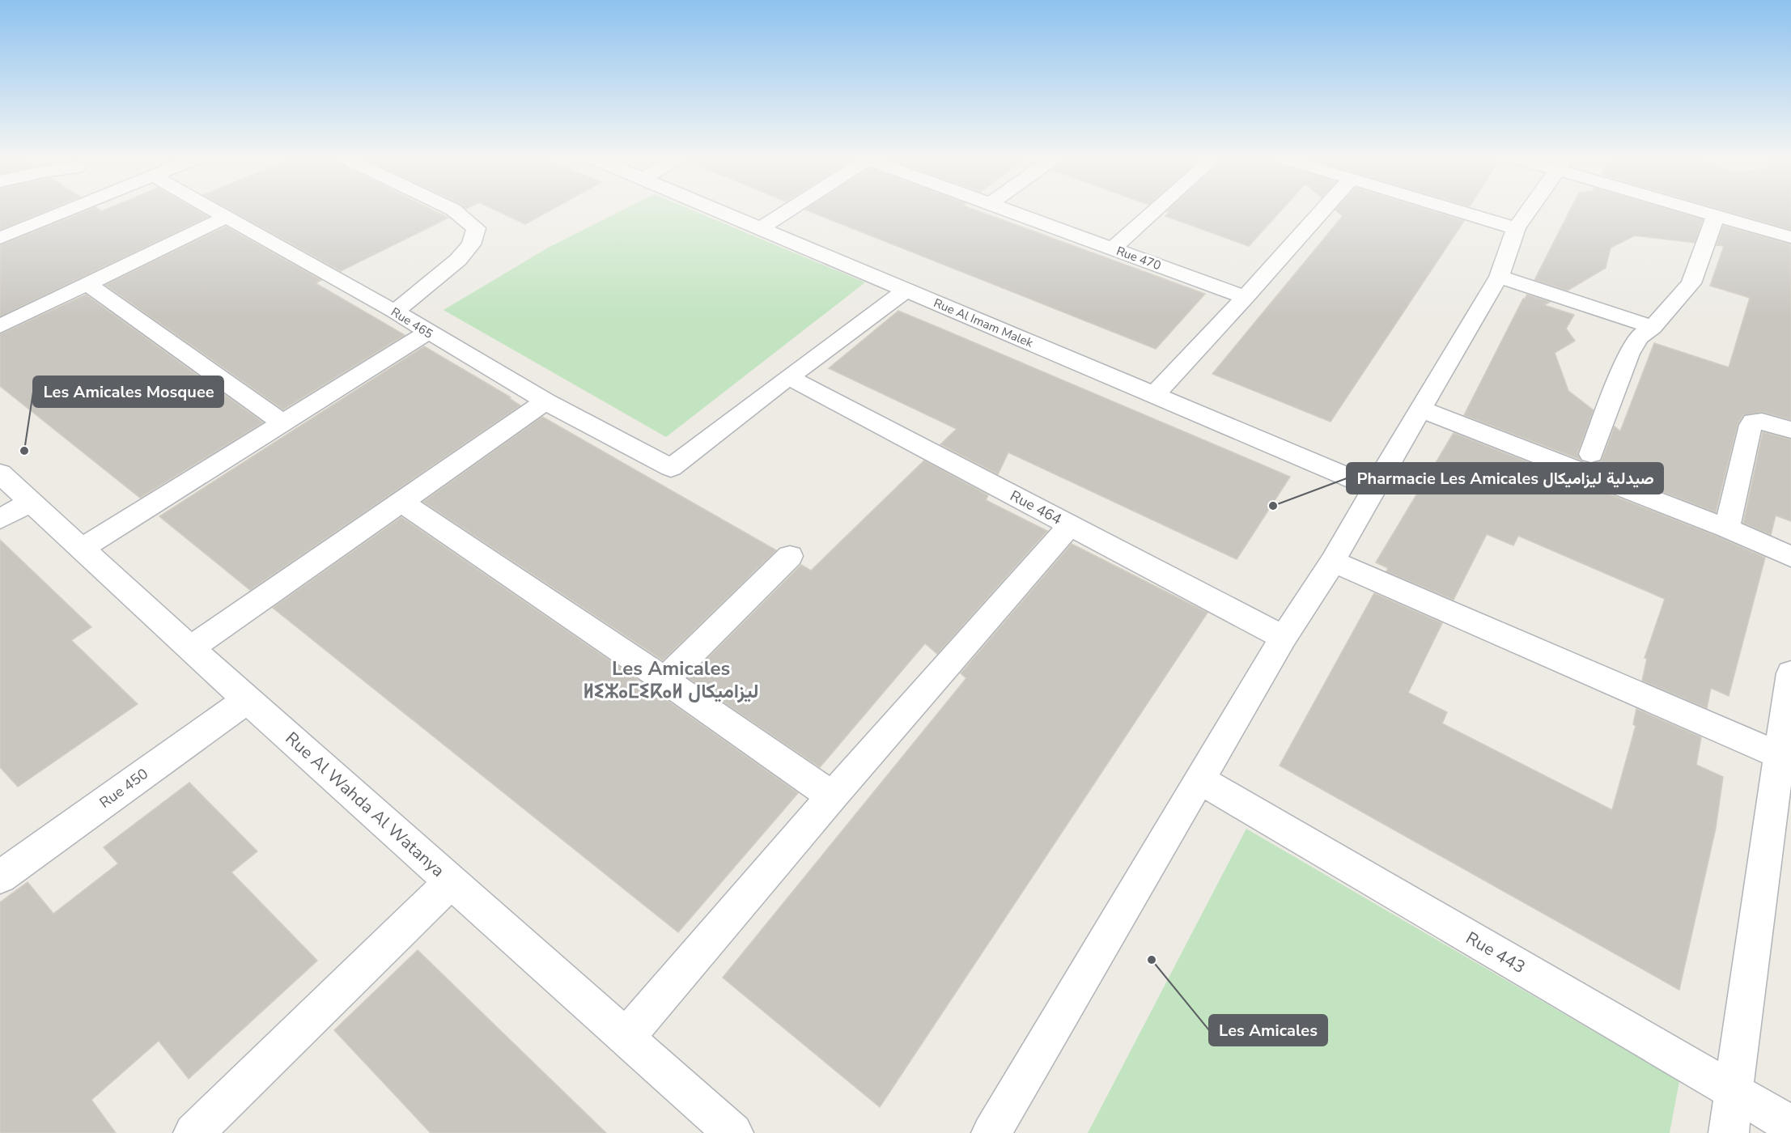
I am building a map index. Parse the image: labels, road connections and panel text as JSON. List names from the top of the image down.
{
  "streets": {
    "street": [
      "Rue 470",
      "Rue 465",
      "Rue Al Imam Malek",
      "Rue 464",
      "Rue 450",
      "Rue Al Wahda Al Watanya",
      "Rue 443"
    ]
  },
  "crossings": [
    ["Rue 465", "Rue 464"],
    ["Rue 450", "Rue Al Wahda Al Watanya"]
  ],
  "districts": ["Les Amicales ⵍⵉⵣⴰⵎⵉⴽⴰⵍ ليزاميكال"],
  "places": ["Les Amicales Mosquee", "Pharmacie Les Amicales صيدلية ليزاميكال", "Les Amicales"]
}
